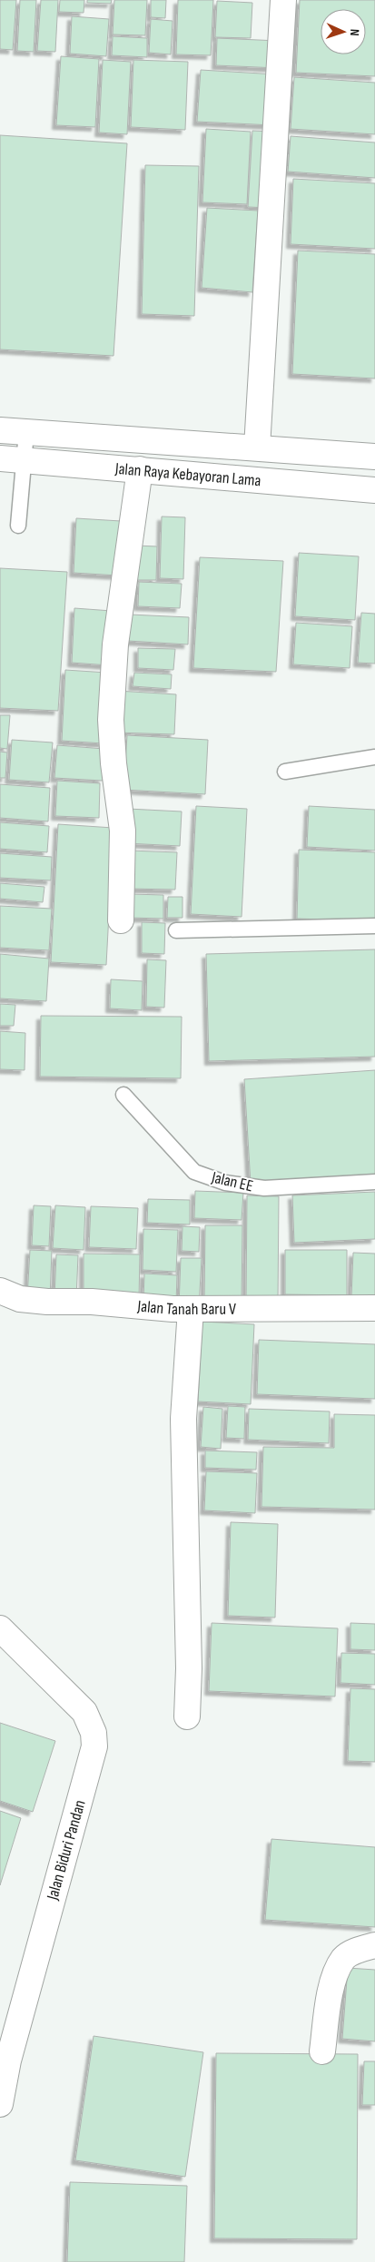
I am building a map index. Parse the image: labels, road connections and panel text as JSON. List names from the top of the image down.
{
  "streets": {
    "street": ["Jalan Raya Kebayoran Lama", "Jalan Tanah Baru V", "Jalan Biduri Pandan"],
    "lane": ["Jalan EE"]
  },
  "north": "right"
}
